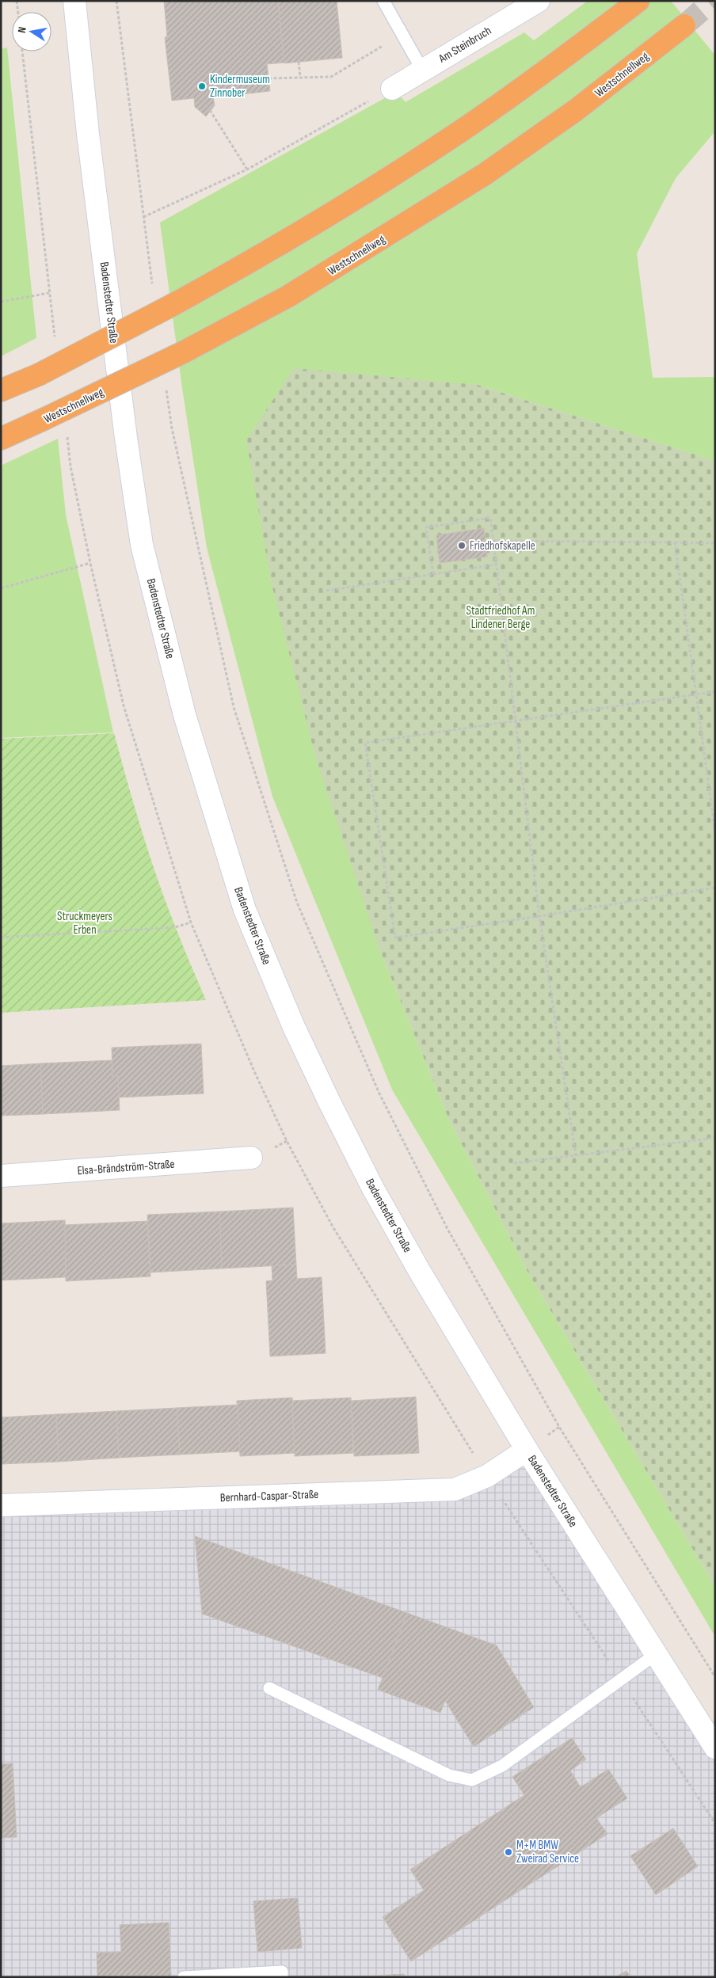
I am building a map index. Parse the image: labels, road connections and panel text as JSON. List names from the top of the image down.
{
  "streets": {
    "highway": ["Westschnellweg"],
    "street": [
      "Am Steinbruch",
      "Badenstedter Straße",
      "Elsa-Brändström-Straße",
      "Bernhard-Caspar-Straße"
    ]
  },
  "crossings": [
    ["Badenstedter Straße", "Bernhard-Caspar-Straße"]
  ],
  "parks": ["Stadtfriedhof Am Lindener Berge", "Struckmeyers Erben"],
  "places": ["Kindermuseum Zinnober", "Friedhofskapelle", "M+M BMW Zweirad Service"],
  "north": "left"
}
